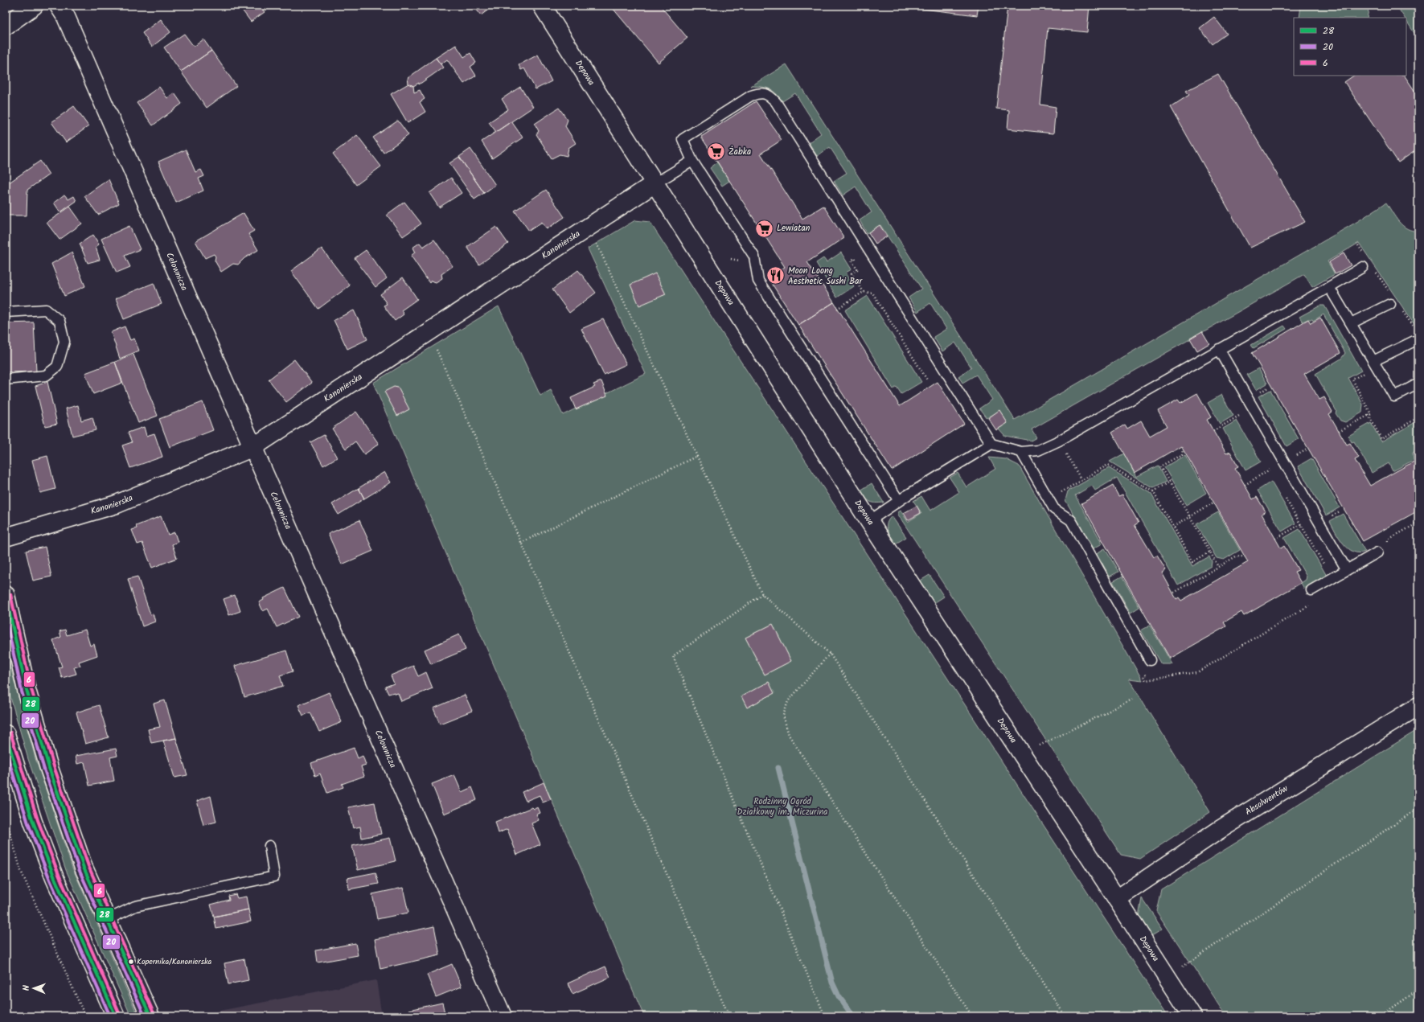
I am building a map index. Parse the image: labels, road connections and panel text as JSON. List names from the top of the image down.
{
  "streets": {
    "street": [
      "Depowa",
      "Kanonierska",
      "Celownicza",
      "Absolwentów"
    ]
  },
  "crossings": [
    ["Depowa", "Kanonierska"],
    ["Depowa", "Absolwentów"],
    ["Kanonierska", "Celownicza"]
  ],
  "parks": ["Rodzinny Ogród Działkowy im. Miczurina"],
  "places": {
    "supermarket": ["Żabka", "Lewiatan"],
    "restaurant": ["Moon Loong Aesthetic Sushi Bar"],
    "other": ["Kopernika/Kanonierska"]
  },
  "lines": ["transit line 6", "transit line 28", "transit line 20"],
  "legend": ["28", "20", "6"],
  "north": "left"
}
